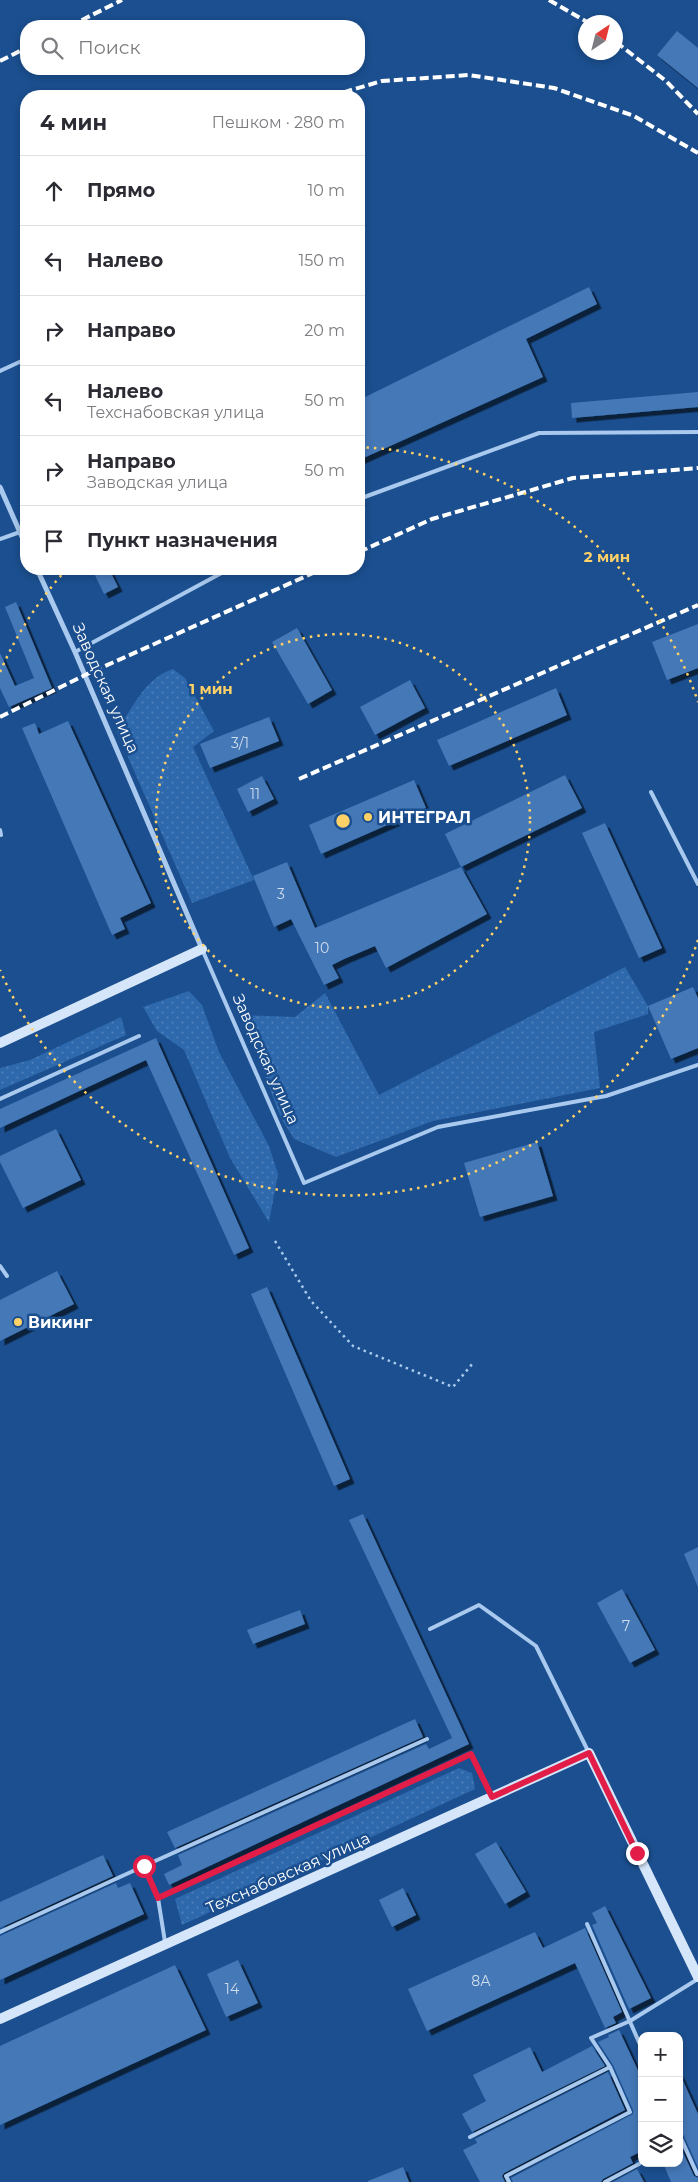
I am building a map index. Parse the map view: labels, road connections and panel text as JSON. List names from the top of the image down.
{
  "streets": {
    "street": ["Заводская улица", "Техснабовская улица"]
  },
  "places": ["ИНТЕГРАЛ", "Викинг"],
  "house_numbers": [
    "3/1",
    "11",
    "3",
    "10",
    "7",
    "8А",
    "14"
  ],
  "north": "top right",
  "page": {
    "search": "Поиск",
    "heading": ["4 мин", "Пешком · 280 m"],
    "list": [
      ["Прямо", "10 m"],
      ["Налево", "150 m"],
      ["Направо", "20 m"],
      ["Налево", "Техснабовская улица", "50 m"],
      ["Направо", "Заводская улица", "50 m"],
      "Пункт назначения"
    ],
    "map_buttons": ["+", "−"]
  },
  "rings": ["2 мин", "1 мин"]
}
